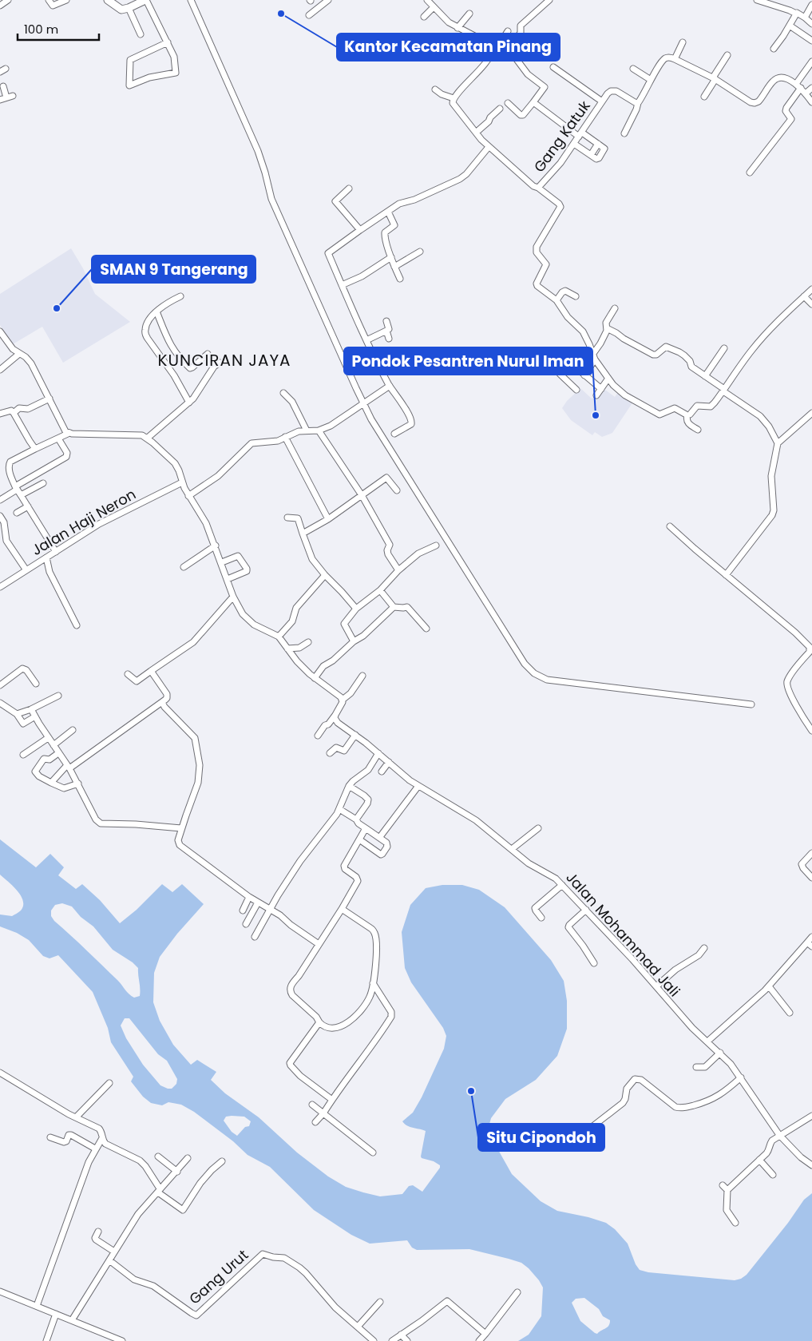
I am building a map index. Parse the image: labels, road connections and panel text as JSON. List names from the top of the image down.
{
  "streets": {
    "street": [
      "Gang Katuk",
      "Jalan Haji Neron",
      "Jalan Mohammad Jali",
      "Gang Urut"
    ]
  },
  "districts": ["KUNCIRAN JAYA"],
  "places": [
    "Kantor Kecamatan Pinang",
    "SMAN 9 Tangerang",
    "Pondok Pesantren Nurul Iman",
    "Situ Cipondoh"
  ],
  "scale_bar": "100 m"
}
